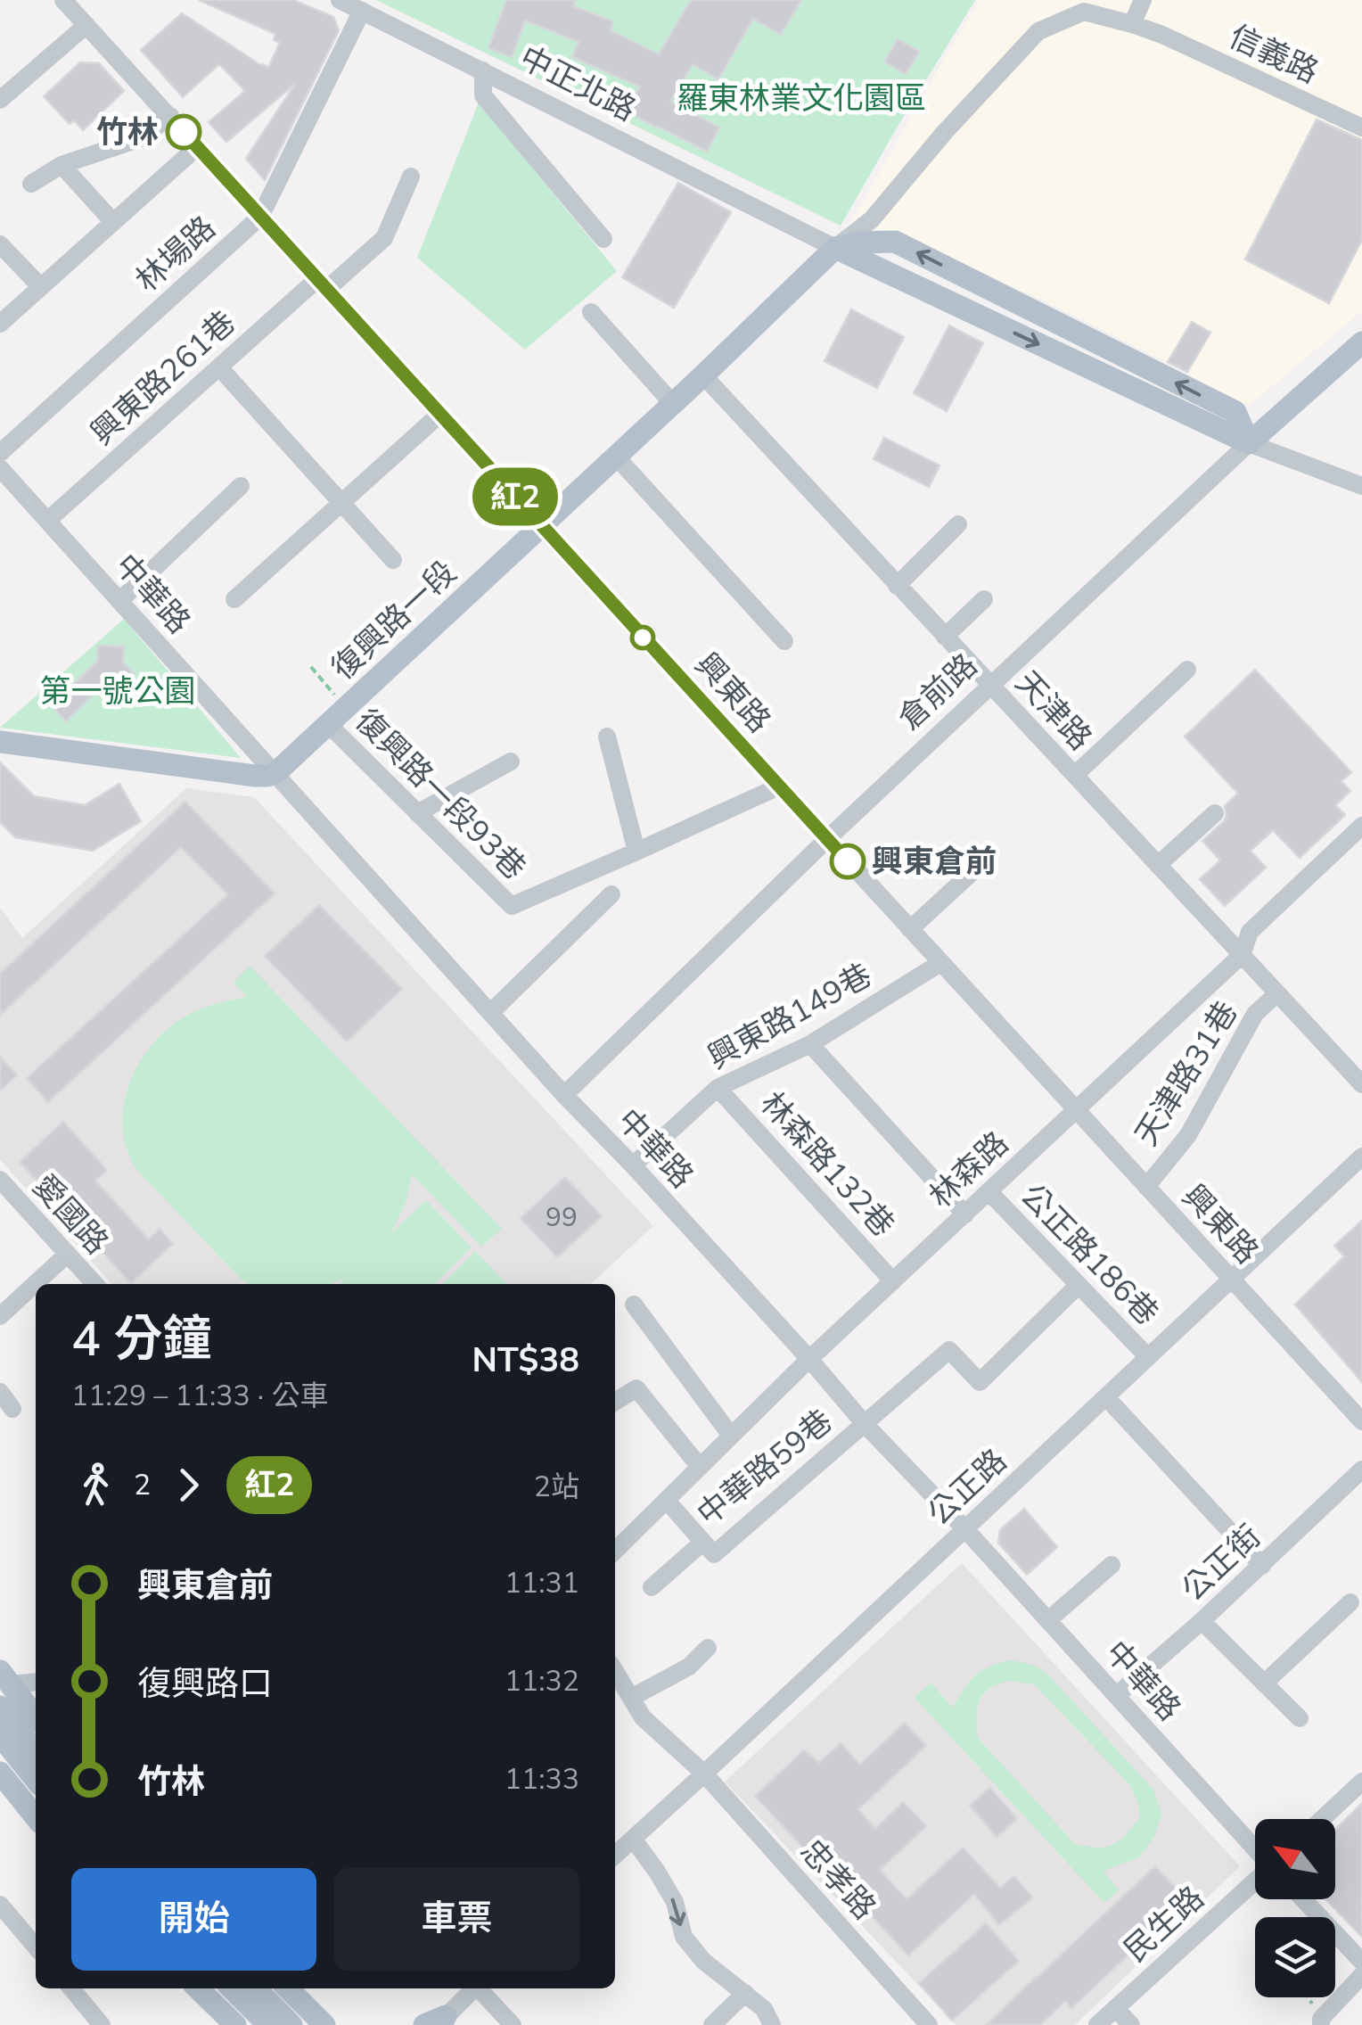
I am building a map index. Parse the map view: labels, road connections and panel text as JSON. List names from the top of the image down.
{
  "streets": {
    "main road": ["中正北路", "復興路一段", "倉前路"],
    "street": [
      "信義路",
      "林場路",
      "興東路261巷",
      "中華路",
      "興東路",
      "天津路",
      "復興路一段93巷",
      "興東路149巷",
      "天津路31巷",
      "林森路132巷",
      "林森路",
      "愛國路",
      "公正路186巷",
      "中華路59巷",
      "公正路",
      "公正街",
      "忠孝路",
      "民生路"
    ]
  },
  "crossings": [
    ["信義路", "中正北路"],
    ["信義路", "復興路一段"],
    ["中正北路", "林場路"],
    ["中正北路", "復興路一段"],
    ["中正北路", "倉前路"],
    ["林場路", "興東路"],
    ["興東路261巷", "中華路"],
    ["興東路261巷", "興東路"],
    ["中華路", "復興路一段"],
    ["中華路", "倉前路"],
    ["中華路", "興東路149巷"],
    ["中華路", "林森路"],
    ["中華路", "中華路59巷"],
    ["中華路", "公正路"],
    ["中華路", "公正街"],
    ["復興路一段", "興東路"],
    ["復興路一段", "天津路"],
    ["復興路一段", "復興路一段93巷"],
    ["倉前路", "興東路"],
    ["倉前路", "天津路"],
    ["興東路", "興東路149巷"],
    ["興東路", "天津路31巷"],
    ["興東路", "林森路"],
    ["興東路", "公正路"],
    ["天津路", "天津路31巷"],
    ["天津路", "林森路"],
    ["興東路149巷", "林森路132巷"],
    ["林森路132巷", "林森路"],
    ["林森路", "公正路186巷"],
    ["林森路", "中華路59巷"],
    ["公正路186巷", "公正路"],
    ["公正路", "忠孝路"]
  ],
  "one_way": ["中正北路"],
  "parks": ["羅東林業文化園區", "第一號公園"],
  "places": ["竹林", "興東倉前"],
  "lines": ["bus line 紅2"],
  "house_numbers": ["99"],
  "north": "top left",
  "page": {
    "on_map": "紅2",
    "heading": ["4 分鐘", "11:29 – 11:33 · 公車", "NT$38"],
    "legs": ["2", "紅2", "2站"],
    "list": [
      {
        "name": "興東倉前",
        "value": "11:31"
      },
      {
        "name": "復興路口",
        "value": "11:32"
      },
      {
        "name": "竹林",
        "value": "11:33"
      }
    ],
    "buttons": ["開始", "車票"]
  }
}
